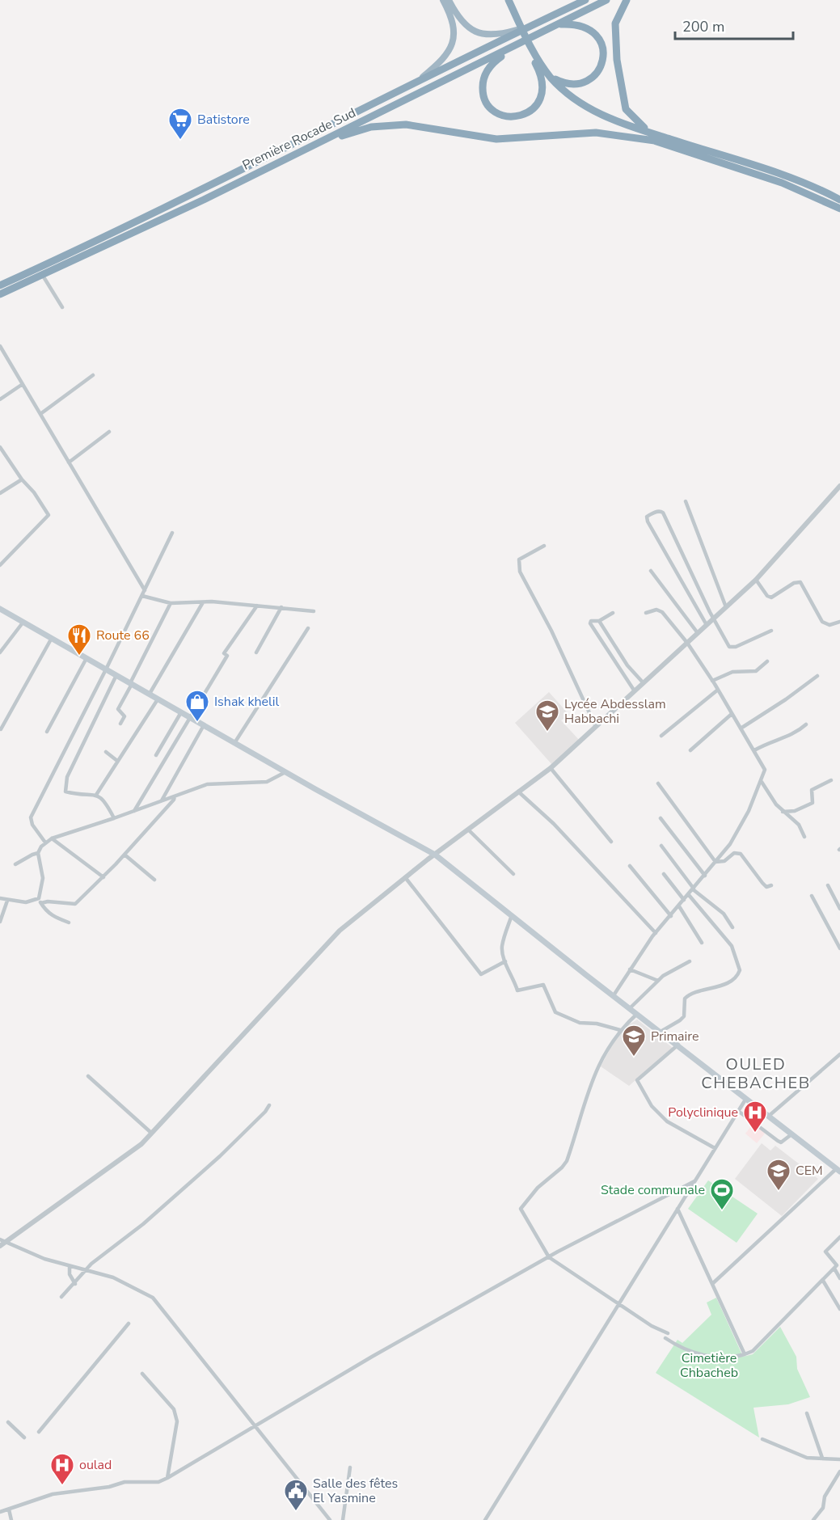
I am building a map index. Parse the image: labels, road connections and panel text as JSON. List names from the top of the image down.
{
  "streets": {
    "highway": ["Première Rocade Sud"]
  },
  "districts": ["OULED CHEBACHEB"],
  "parks": ["Cimetière Chbacheb"],
  "places": {
    "supermarket": ["Batistore"],
    "restaurant": ["Route 66"],
    "shop": ["Ishak khelil"],
    "school or university": ["Lycée Abdesslam Habbachi", "Primaire", "CEM"],
    "hospital": ["Polyclinique", "oulad"],
    "sports": ["Stade communale"],
    "public building": ["Salle des fêtes El Yasmine"]
  },
  "scale_bar": "200 m"
}
